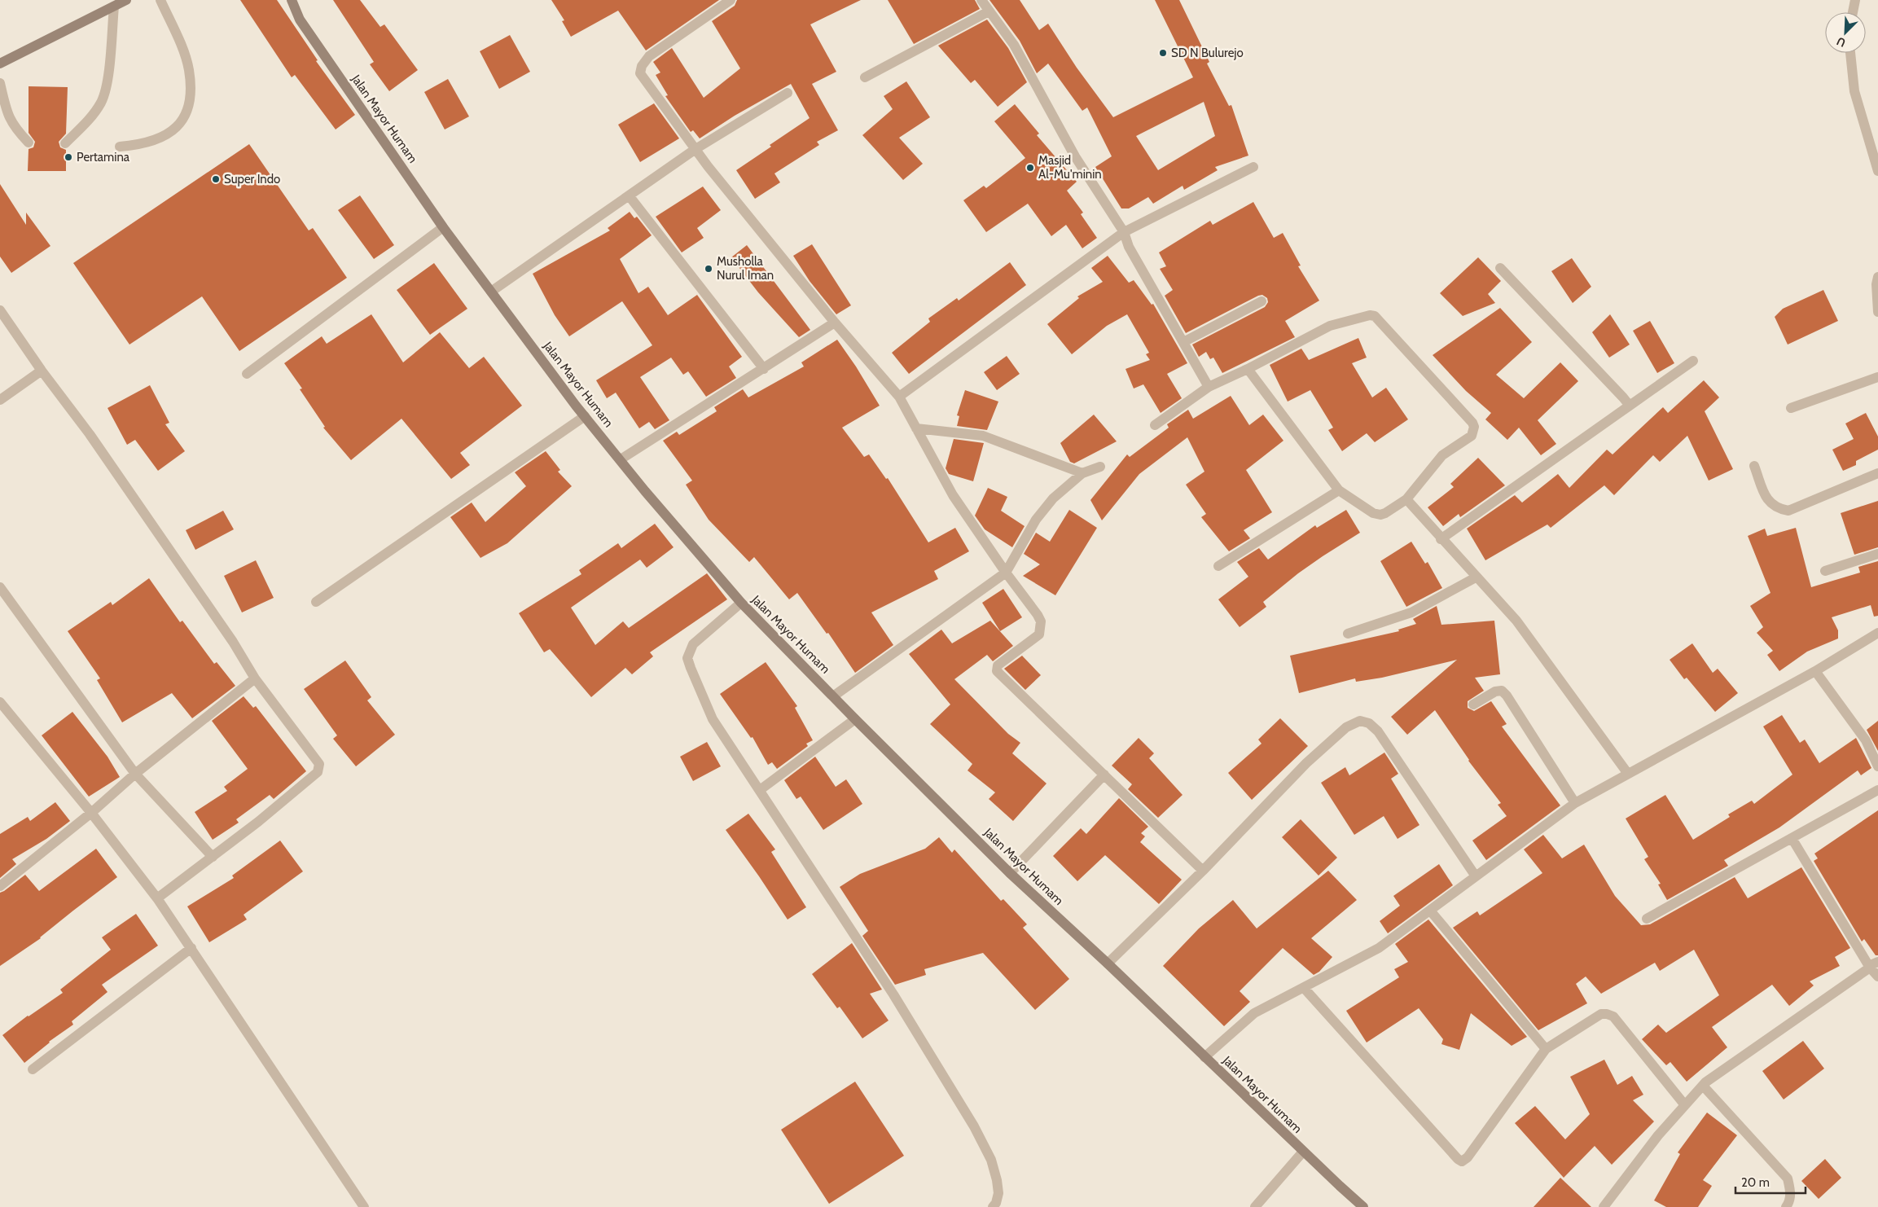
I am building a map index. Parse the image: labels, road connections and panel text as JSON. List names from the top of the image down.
{
  "streets": {
    "main road": ["Jalan Mayor Humam"]
  },
  "places": [
    "SD N Bulurejo",
    "Pertamina",
    "Masjid Al-Mu'minin",
    "Super Indo",
    "Musholla Nurul Iman"
  ],
  "scale_bar": "20 m",
  "north": "bottom left"
}
